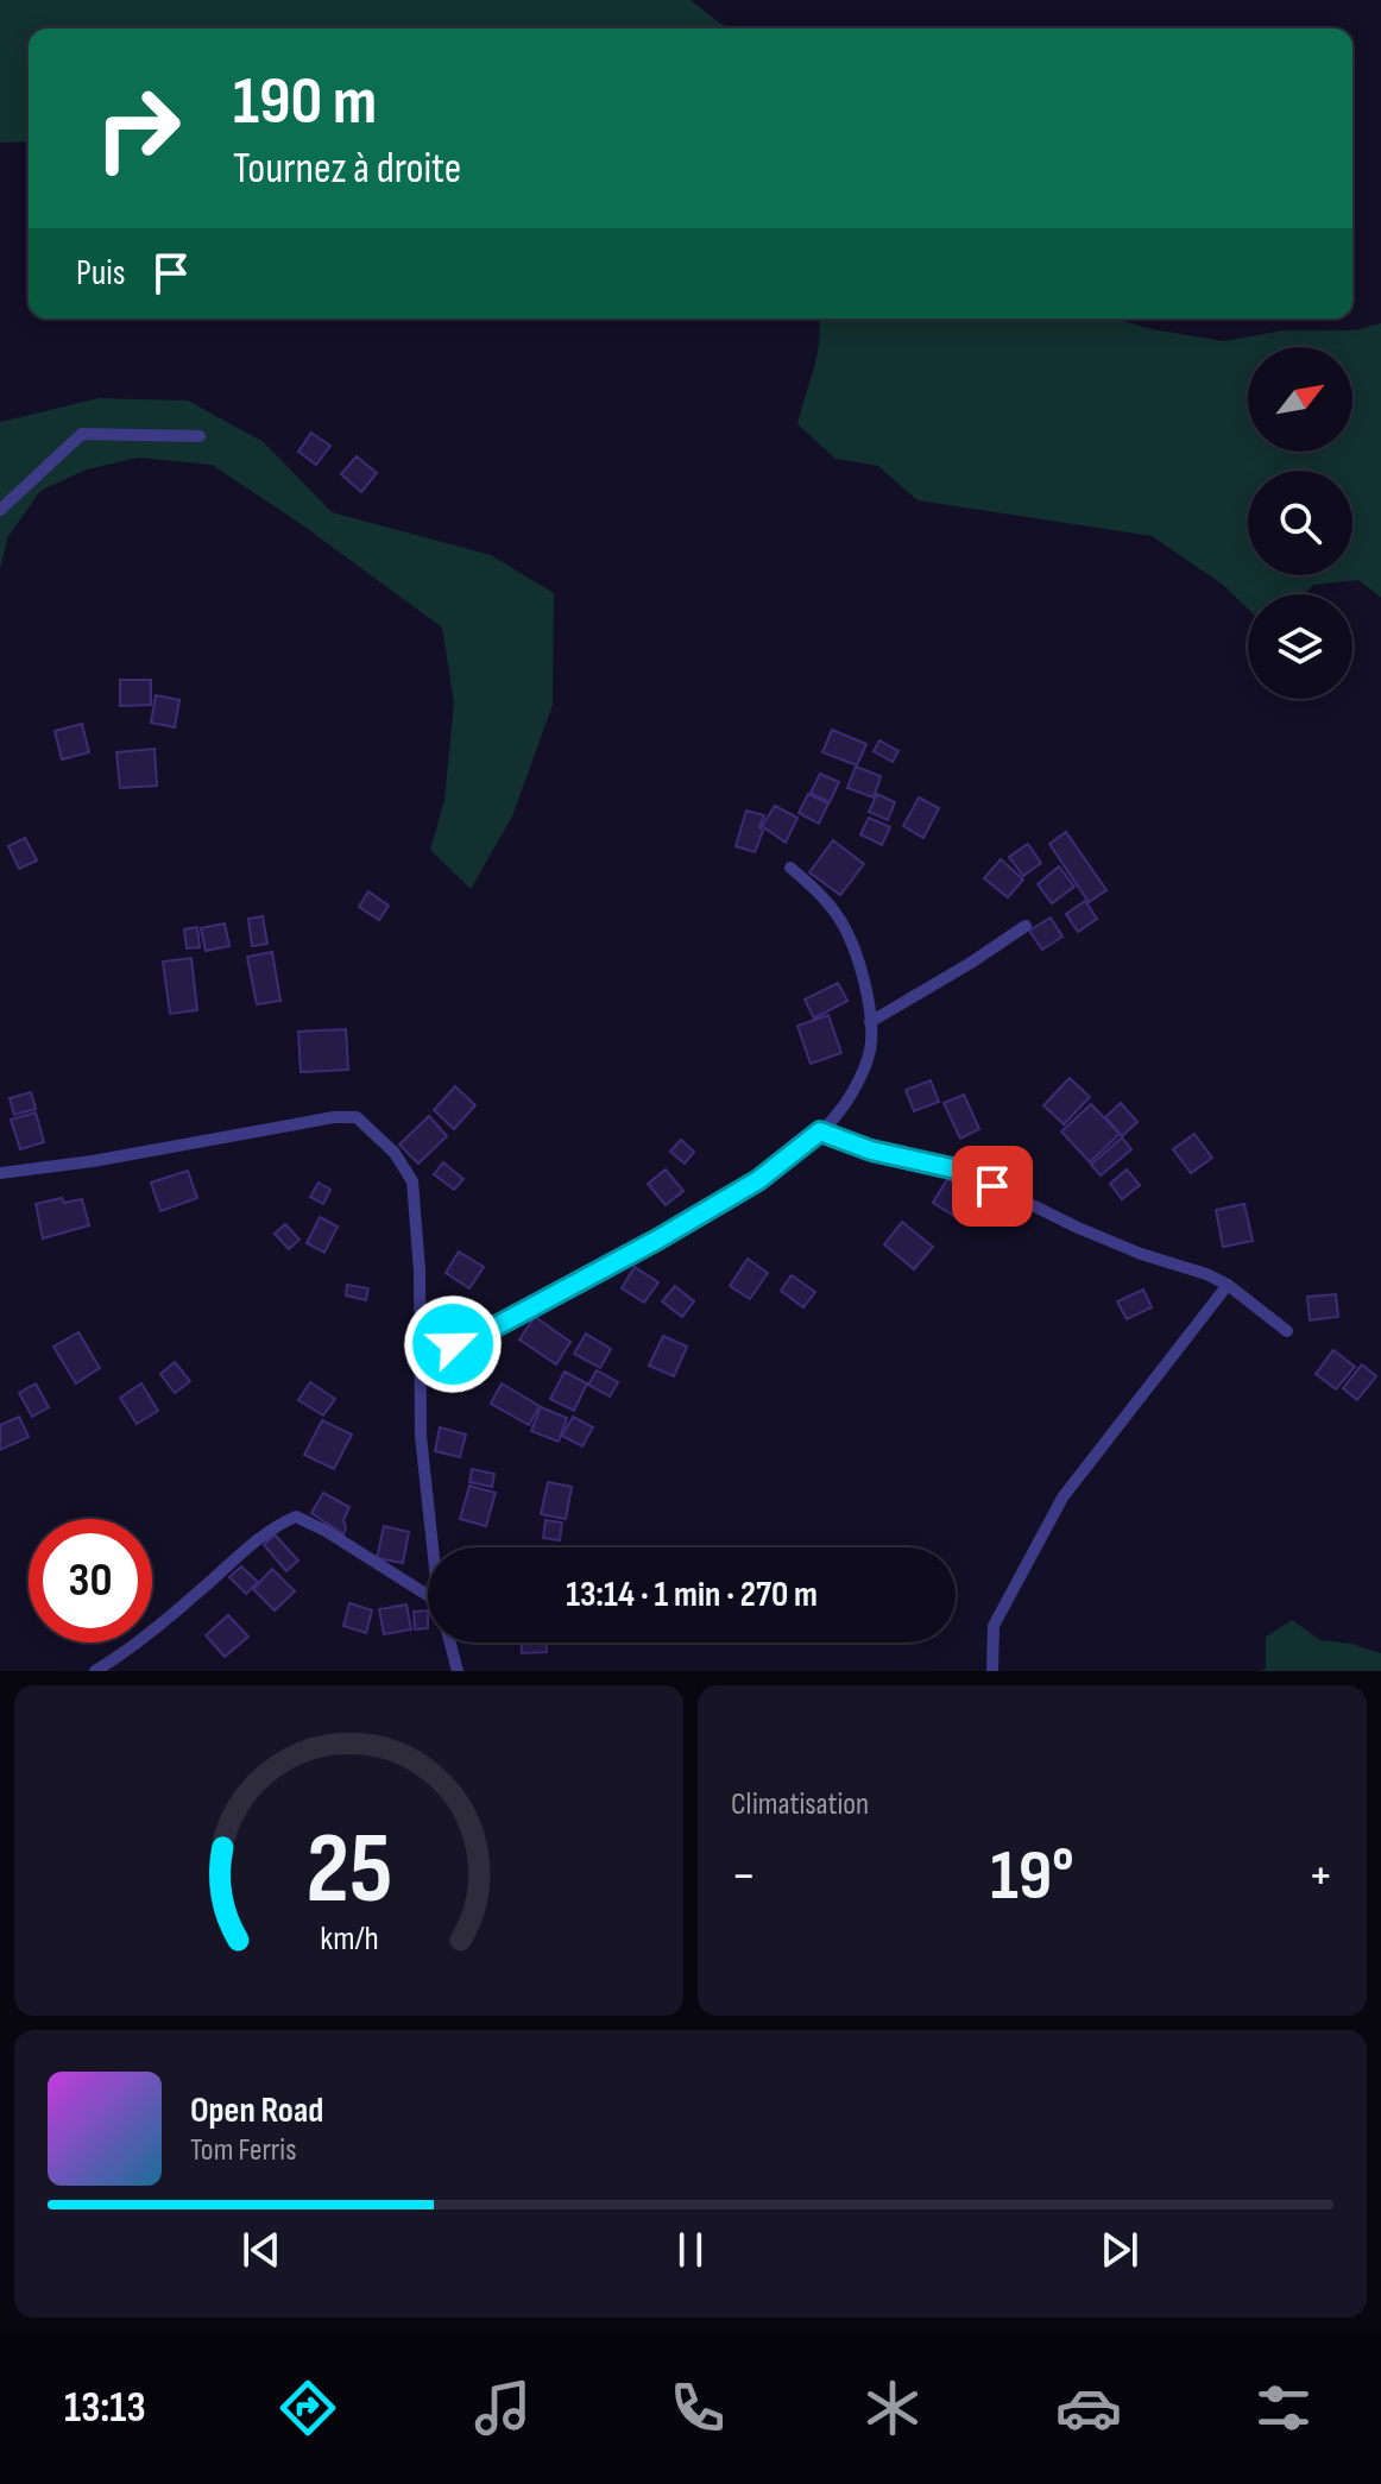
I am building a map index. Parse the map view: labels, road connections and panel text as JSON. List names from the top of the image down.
{
  "north": "top right",
  "page": {
    "turn": ["190 m", "Tournez à droite"],
    "then": "Puis",
    "limit": "30",
    "trip": "13:14 · 1 min · 270 m",
    "tile": "Climatisation",
    "heat": ["−", "19°", "+"],
    "song": ["Open Road", "Tom Ferris"],
    "tabs": "13:13",
    "gauge": ["25", "km/h"]
  }
}
